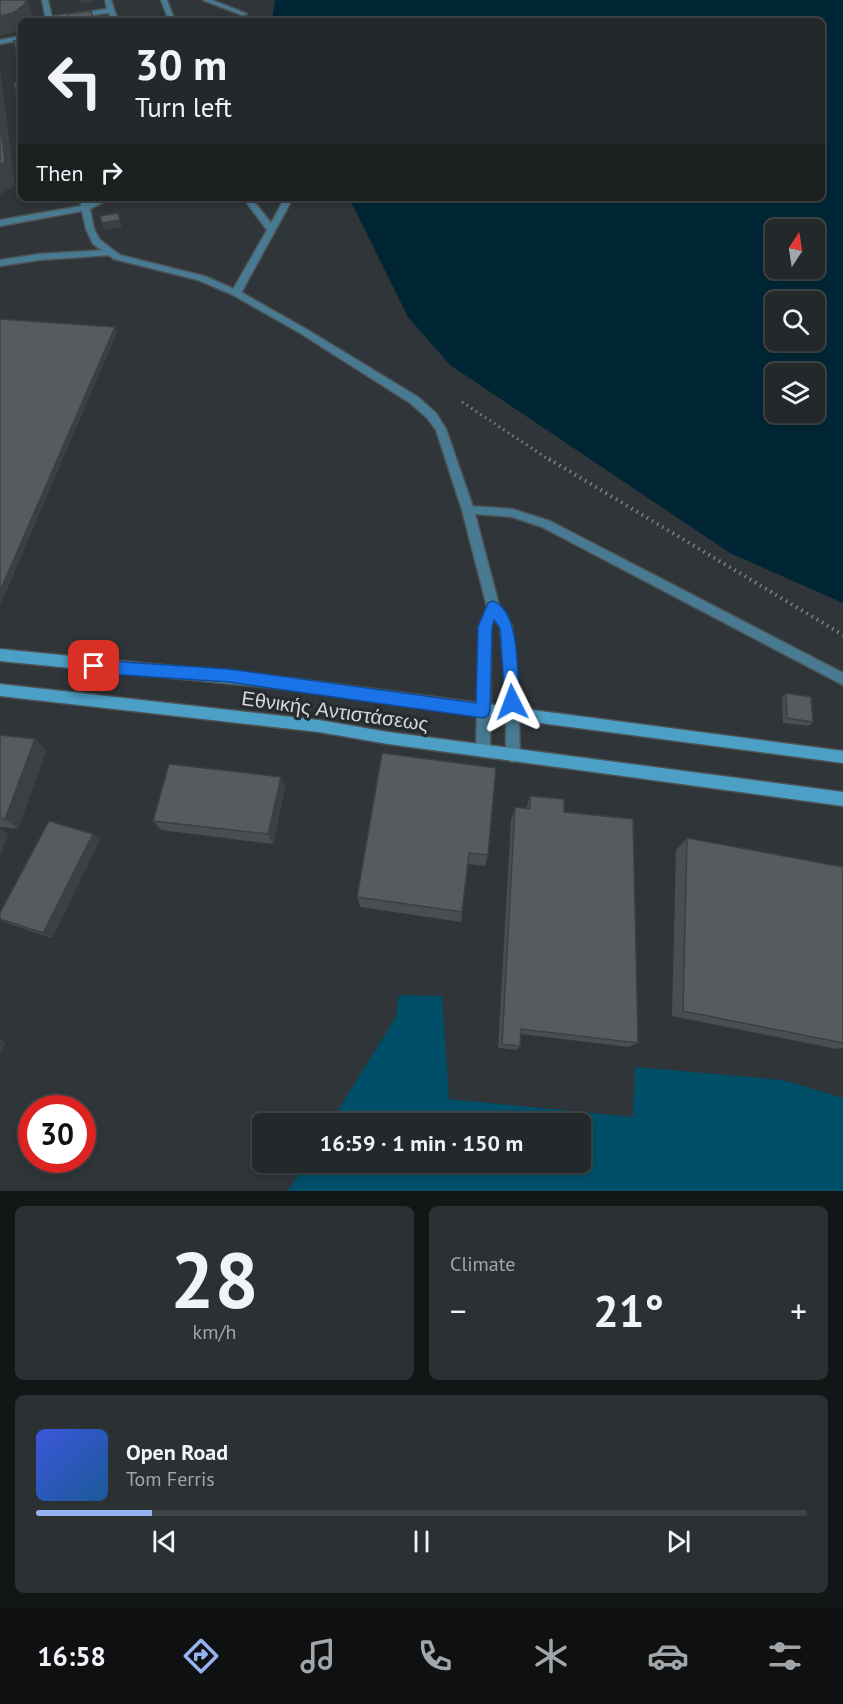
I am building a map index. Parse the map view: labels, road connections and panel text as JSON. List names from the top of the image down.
{
  "streets": {
    "main road": ["Εθνικής Αντιστάσεως"]
  },
  "north": "top",
  "page": {
    "turn": ["30 m", "Turn left"],
    "then": "Then",
    "limit": "30",
    "trip": "16:59 · 1 min · 150 m",
    "tile": [
      ["28", "km/h"],
      "Climate"
    ],
    "heat": ["−", "21°", "+"],
    "song": ["Open Road", "Tom Ferris"],
    "tabs": "16:58"
  }
}
